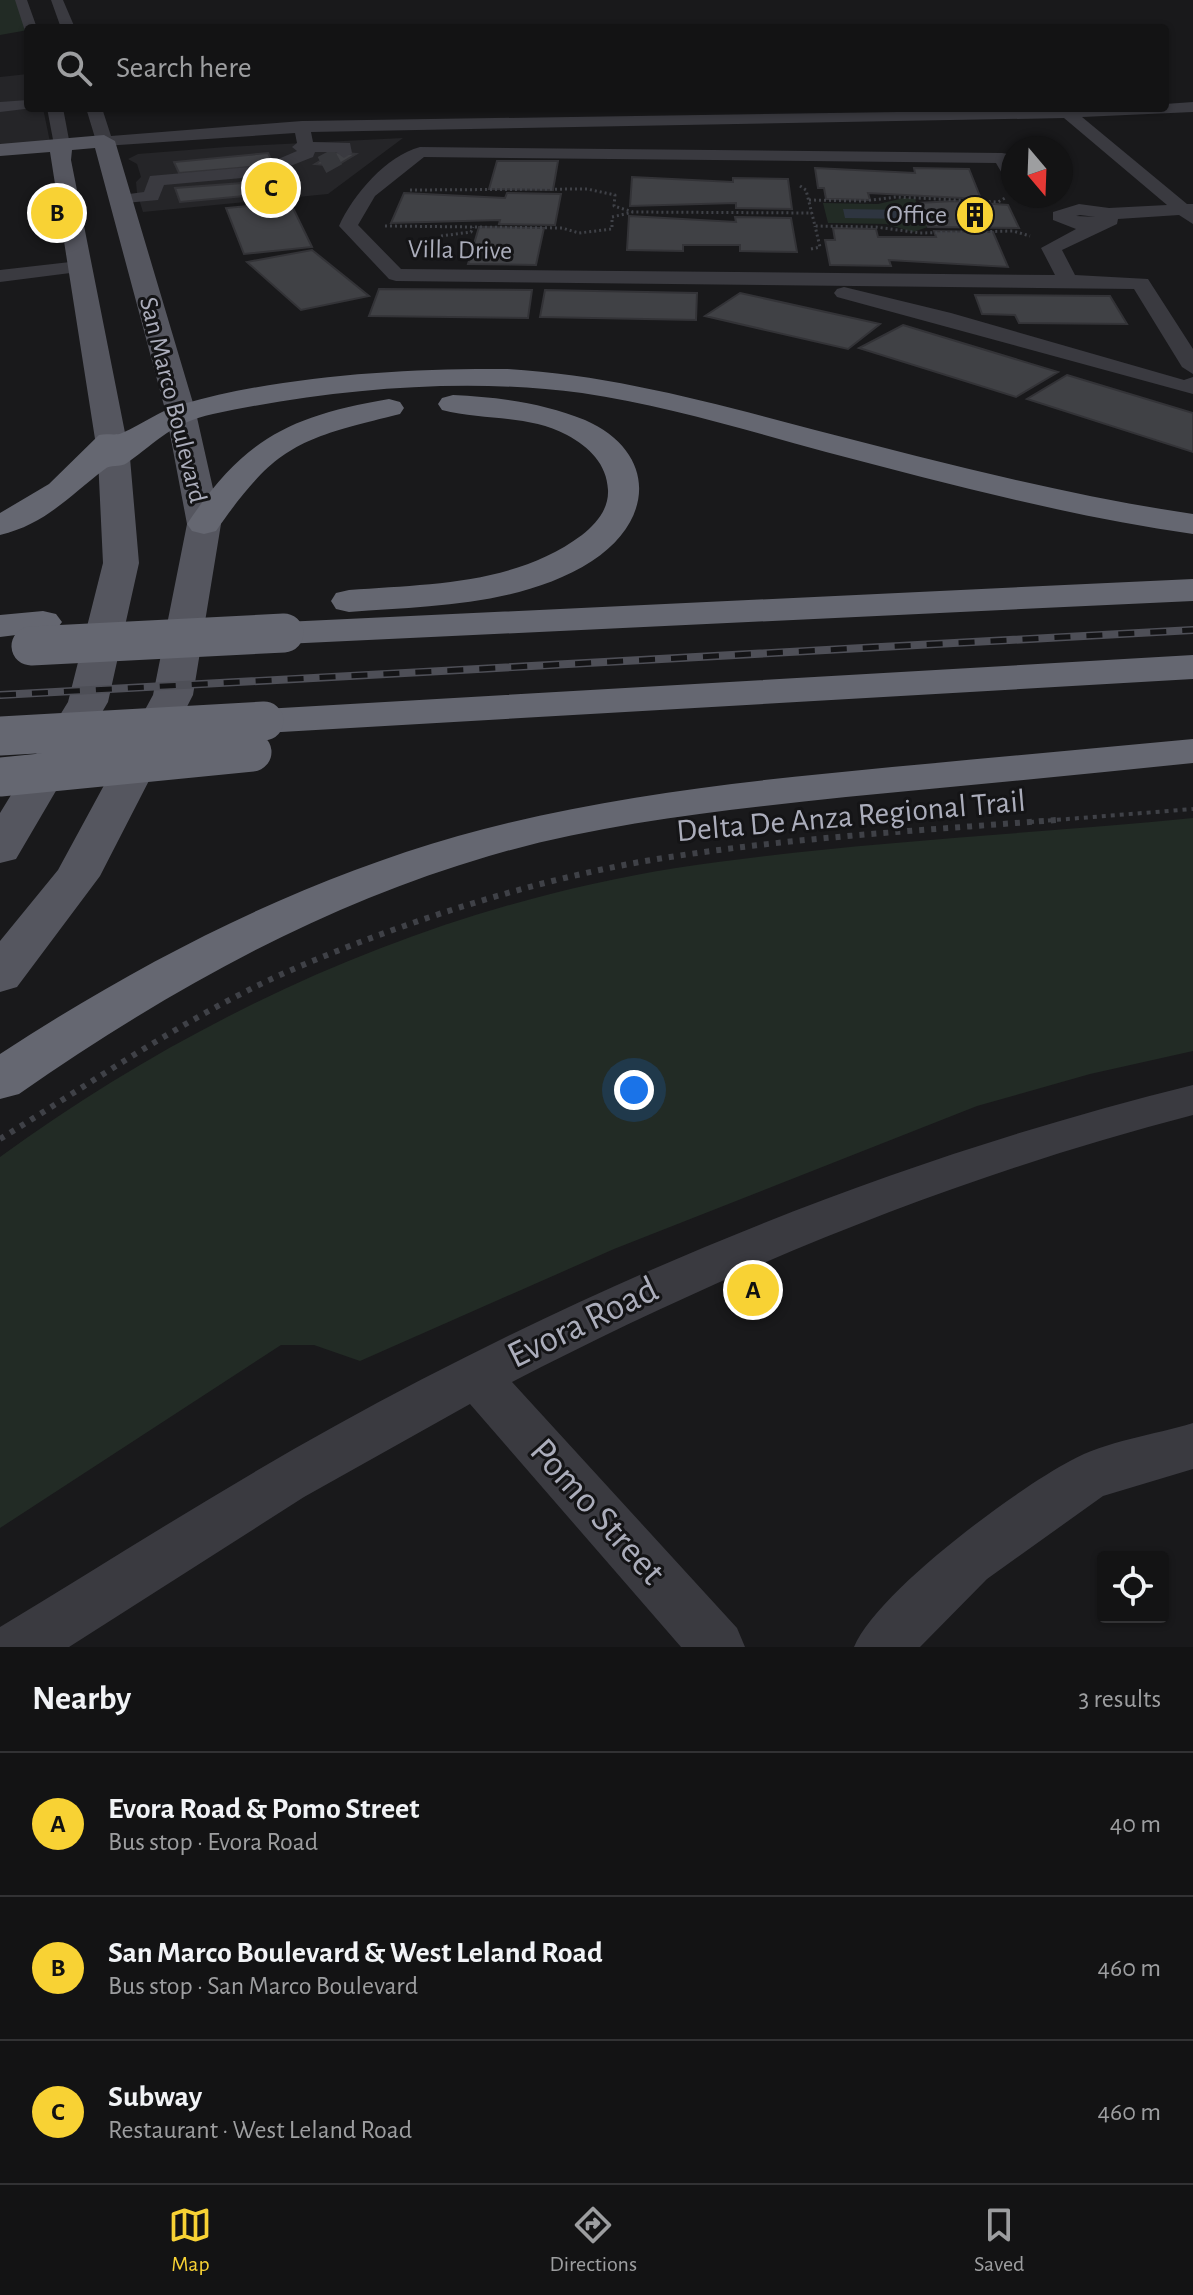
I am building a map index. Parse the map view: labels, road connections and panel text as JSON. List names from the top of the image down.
{
  "streets": {
    "main road": ["San Marco Boulevard"],
    "street": ["Villa Drive", "Evora Road", "Pomo Street"],
    "path": ["Delta De Anza Regional Trail"]
  },
  "crossings": [
    ["Evora Road", "Pomo Street"]
  ],
  "places": {
    "building": ["Office"]
  },
  "north": "bottom",
  "page": {
    "search": "Search here",
    "pins": ["C", "B", "A"],
    "heading": ["Nearby", "3 results"],
    "list": [
      {
        "mark": "A",
        "name": "Evora Road & Pomo Street",
        "note": "Bus stop · Evora Road",
        "value": "40 m"
      },
      {
        "mark": "B",
        "name": "San Marco Boulevard & West Leland Road",
        "note": "Bus stop · San Marco Boulevard",
        "value": "460 m"
      },
      {
        "mark": "C",
        "name": "Subway",
        "note": "Restaurant · West Leland Road",
        "value": "460 m"
      }
    ],
    "nav": ["Map", "Directions", "Saved"]
  }
}
